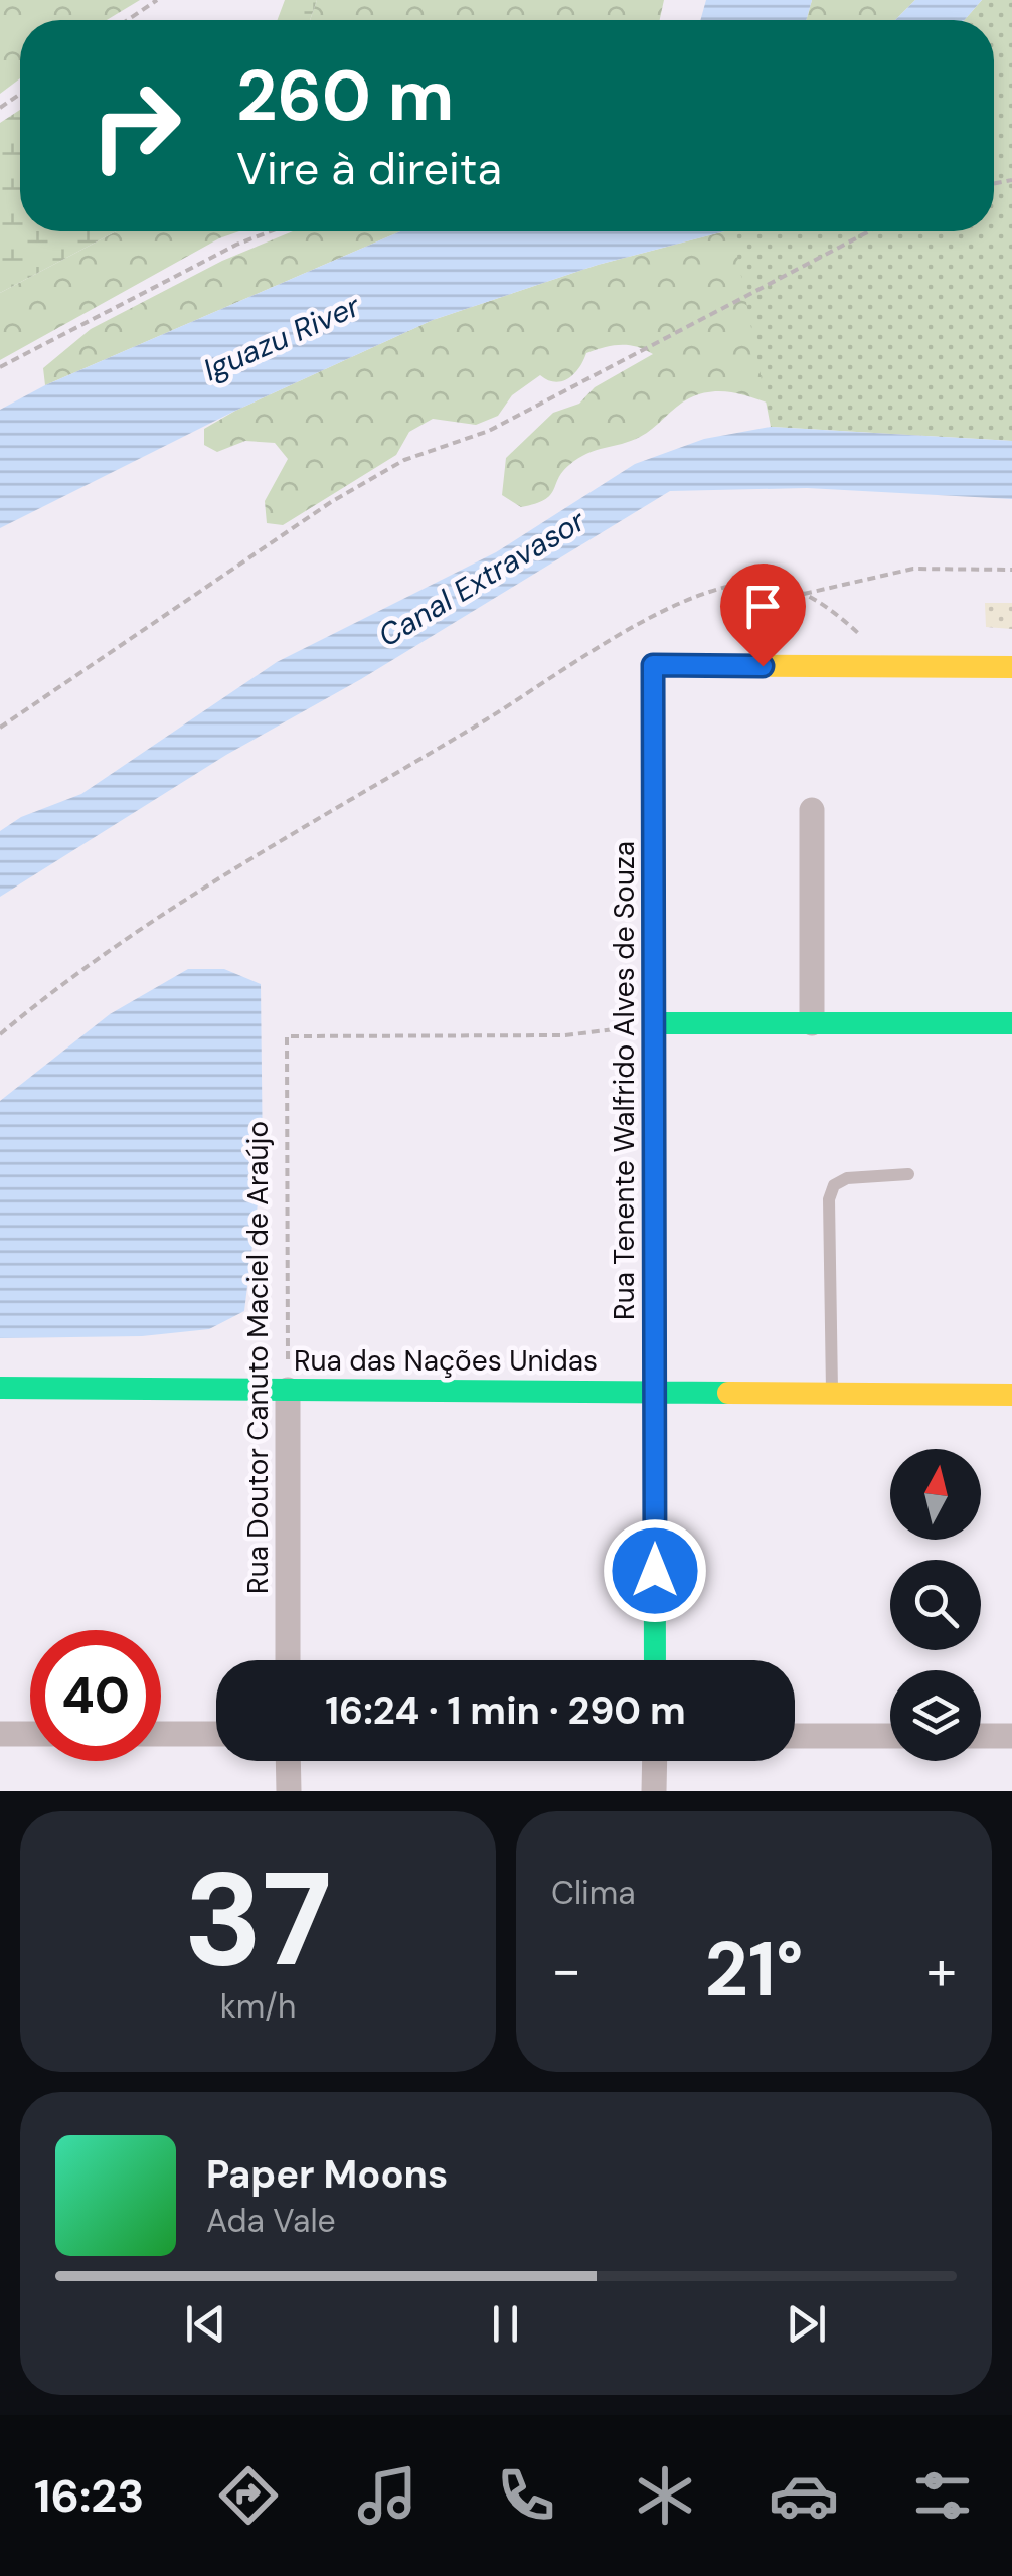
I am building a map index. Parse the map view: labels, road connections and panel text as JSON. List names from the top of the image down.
{
  "streets": {
    "street": ["Rua Tenente Walfrido Alves de Souza", "Rua Doutor Canuto Maciel de Araújo", "Rua das Nações Unidas"]
  },
  "crossings": [
    ["Rua Tenente Walfrido Alves de Souza", "Rua Doutor Canuto Maciel de Araújo"],
    ["Rua Tenente Walfrido Alves de Souza", "Rua das Nações Unidas"],
    ["Rua Doutor Canuto Maciel de Araújo", "Rua das Nações Unidas"]
  ],
  "water": ["Iguazu River", "Canal Extravasor"],
  "north": "top",
  "page": {
    "turn": ["260 m", "Vire à direita"],
    "limit": "40",
    "trip": "16:24 · 1 min · 290 m",
    "tile": [
      ["37", "km/h"],
      "Clima"
    ],
    "heat": ["−", "21°", "+"],
    "song": ["Paper Moons", "Ada Vale"],
    "tabs": "16:23"
  }
}
